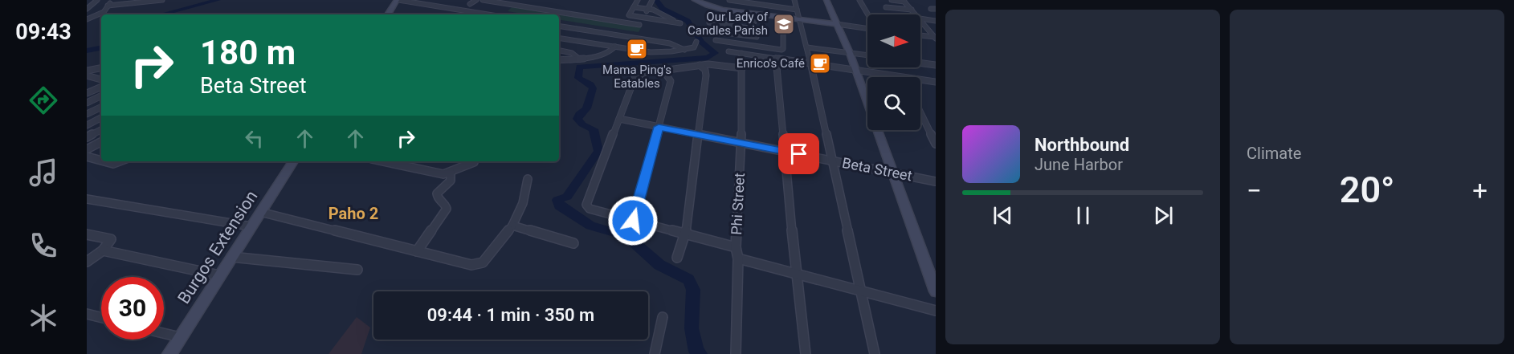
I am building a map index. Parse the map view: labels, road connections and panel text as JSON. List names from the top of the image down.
{
  "streets": {
    "street": ["Beta Street", "Phi Street", "Burgos Extension"]
  },
  "crossings": [
    ["Beta Street", "Phi Street"]
  ],
  "districts": ["Paho 2"],
  "places": {
    "school or university": ["Our Lady of Candles Parish"],
    "cafe": ["Mama Ping's Eatables", "Enrico's Café"]
  },
  "north": "right",
  "page": {
    "tabs": "09:43",
    "tile": "Climate",
    "turn": ["180 m", "Beta Street"],
    "song": ["Northbound", "June Harbor"],
    "heat": ["−", "20°", "+"],
    "limit": "30",
    "trip": "09:44 · 1 min · 350 m"
  }
}
